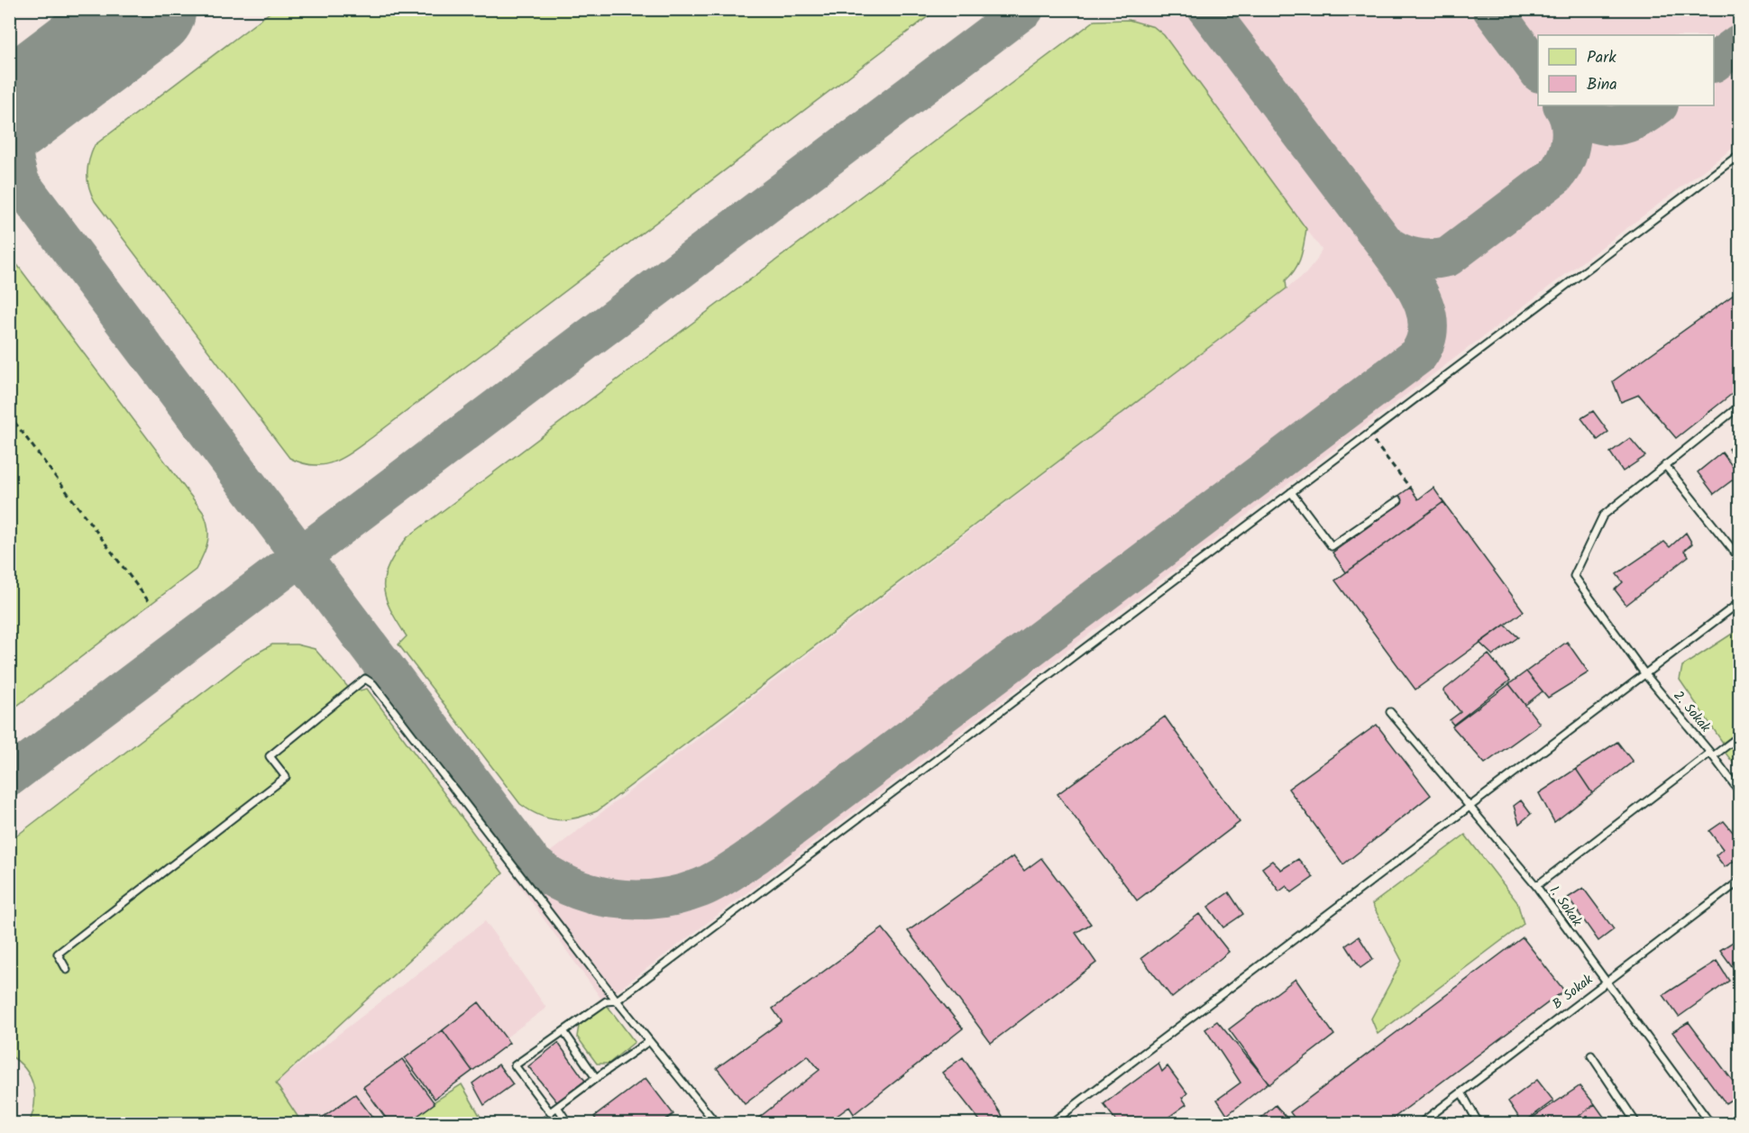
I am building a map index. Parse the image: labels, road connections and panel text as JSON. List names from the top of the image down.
{
  "streets": {
    "lane": ["2. Sokak", "1. Sokak", "B Sokak"]
  },
  "crossings": [
    ["1. Sokak", "B Sokak"]
  ],
  "legend": ["Park", "Bina"]
}
